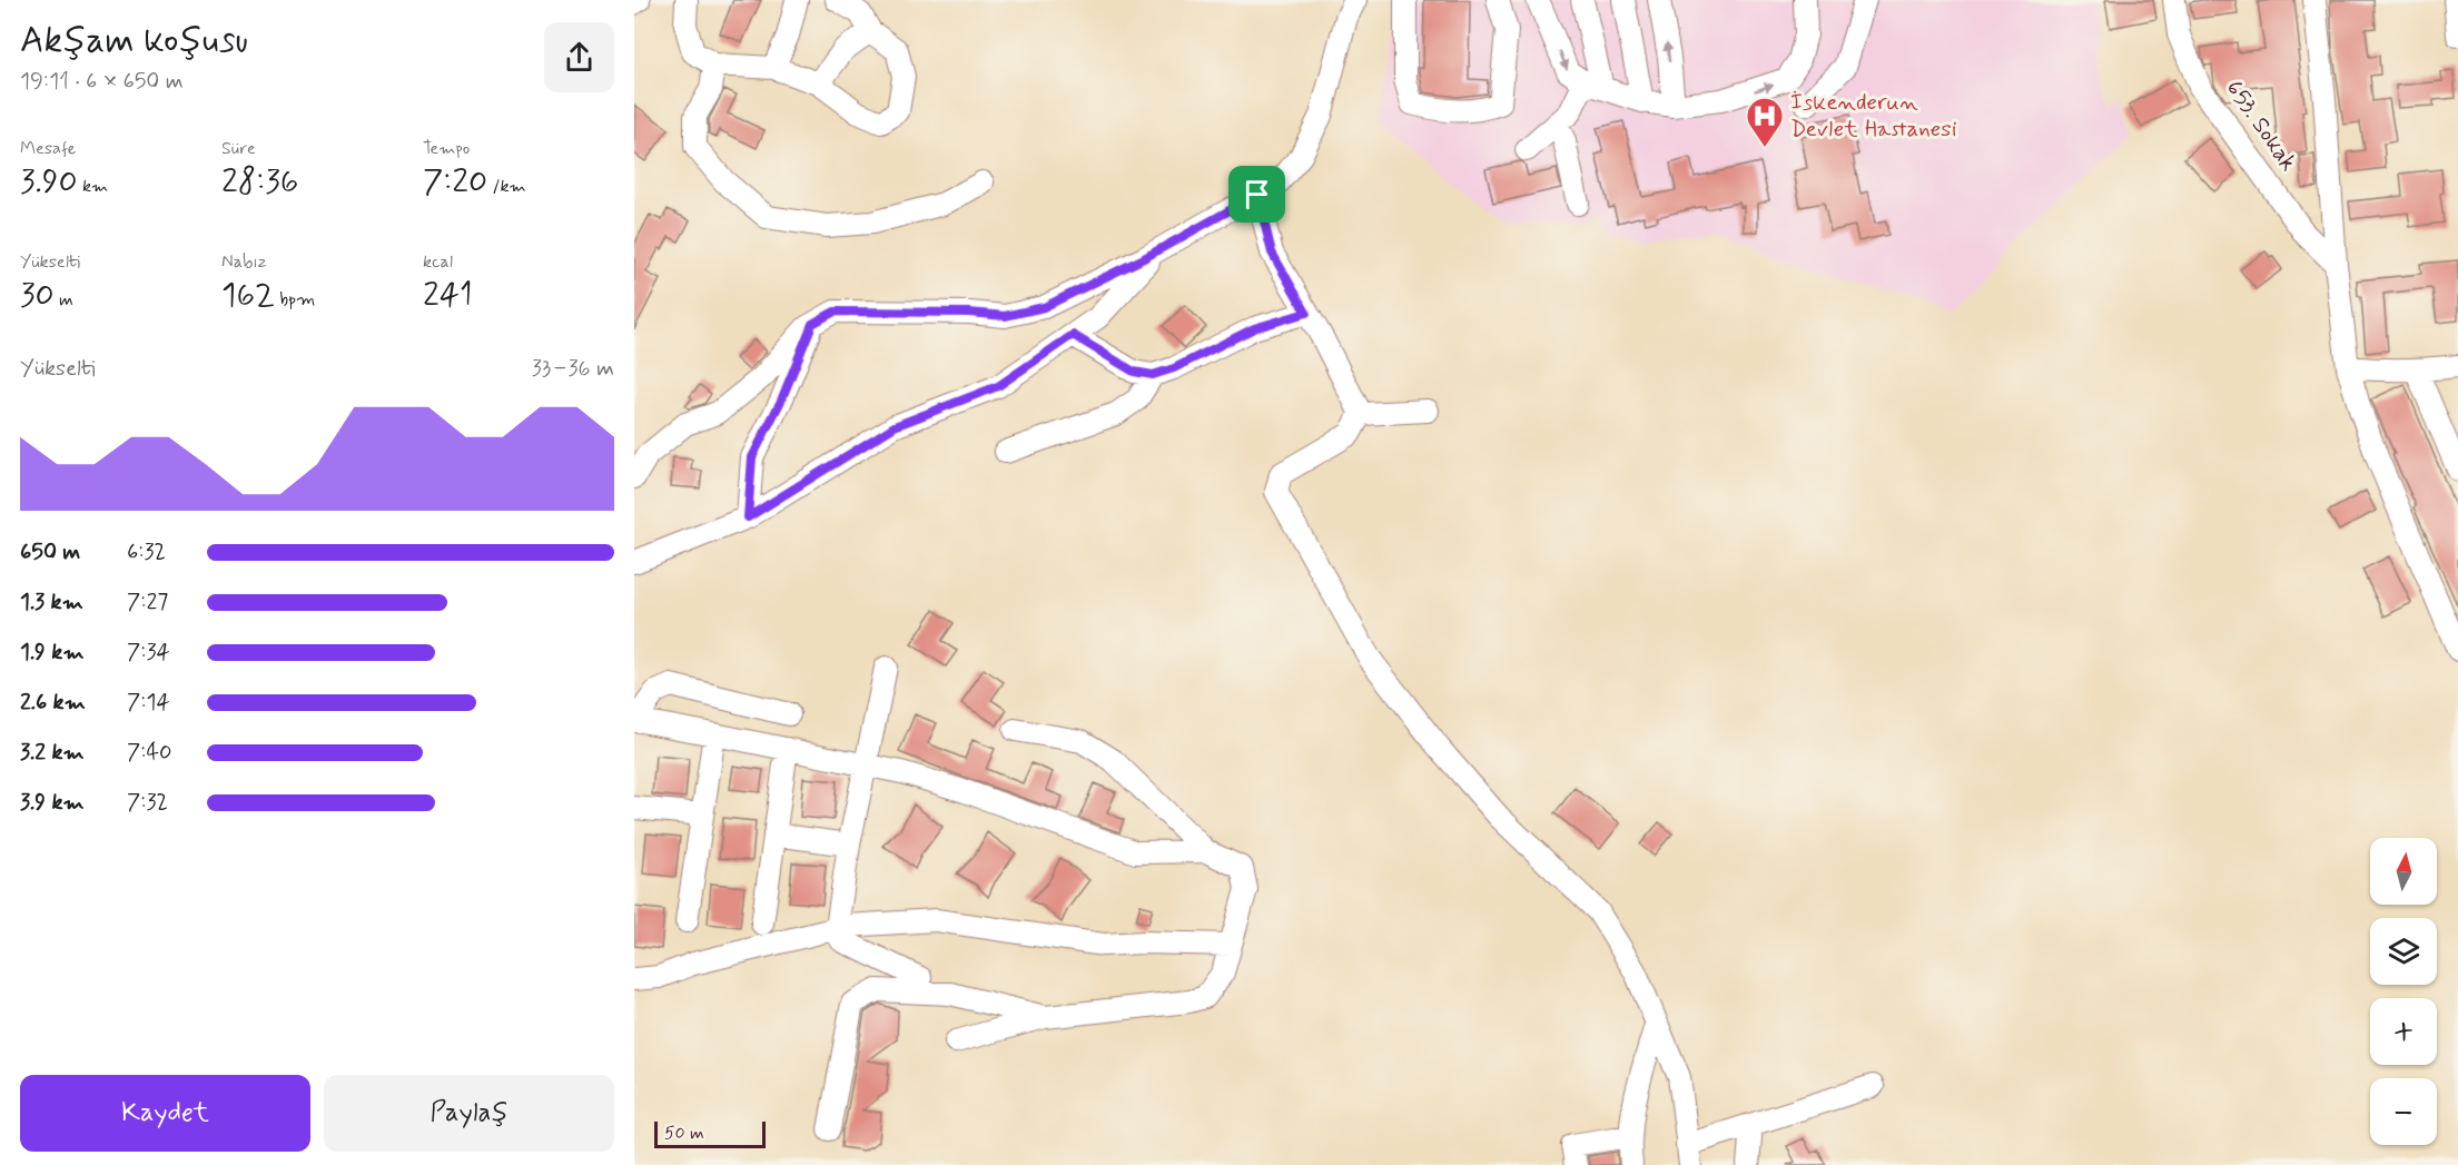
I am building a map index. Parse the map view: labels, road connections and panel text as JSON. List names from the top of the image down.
{
  "streets": {
    "street": ["653. Sokak"]
  },
  "places": {
    "hospital": ["İskenderun Devlet Hastanesi"]
  },
  "scale_bar": "50 m",
  "north": "top",
  "page": {
    "heading": ["Akşam koşusu", "19:11 · 6 × 650 m"],
    "stats": [
      ["Mesafe", "3.90 km"],
      ["Süre", "28:36"],
      ["Tempo", "7:20 /km"],
      ["Yükselti", "30 m"],
      ["Nabız", "162 bpm"],
      ["kcal", "241"]
    ],
    "chart": ["Yükselti", "33–36 m"],
    "list": [
      {
        "name": "650 m",
        "note": "6:32"
      },
      {
        "name": "1.3 km",
        "note": "7:27"
      },
      {
        "name": "1.9 km",
        "note": "7:34"
      },
      {
        "name": "2.6 km",
        "note": "7:14"
      },
      {
        "name": "3.2 km",
        "note": "7:40"
      },
      {
        "name": "3.9 km",
        "note": "7:32"
      }
    ],
    "map_buttons": ["+", "−"],
    "buttons": ["Kaydet", "Paylaş"],
    "scale": "50 m"
  }
}
